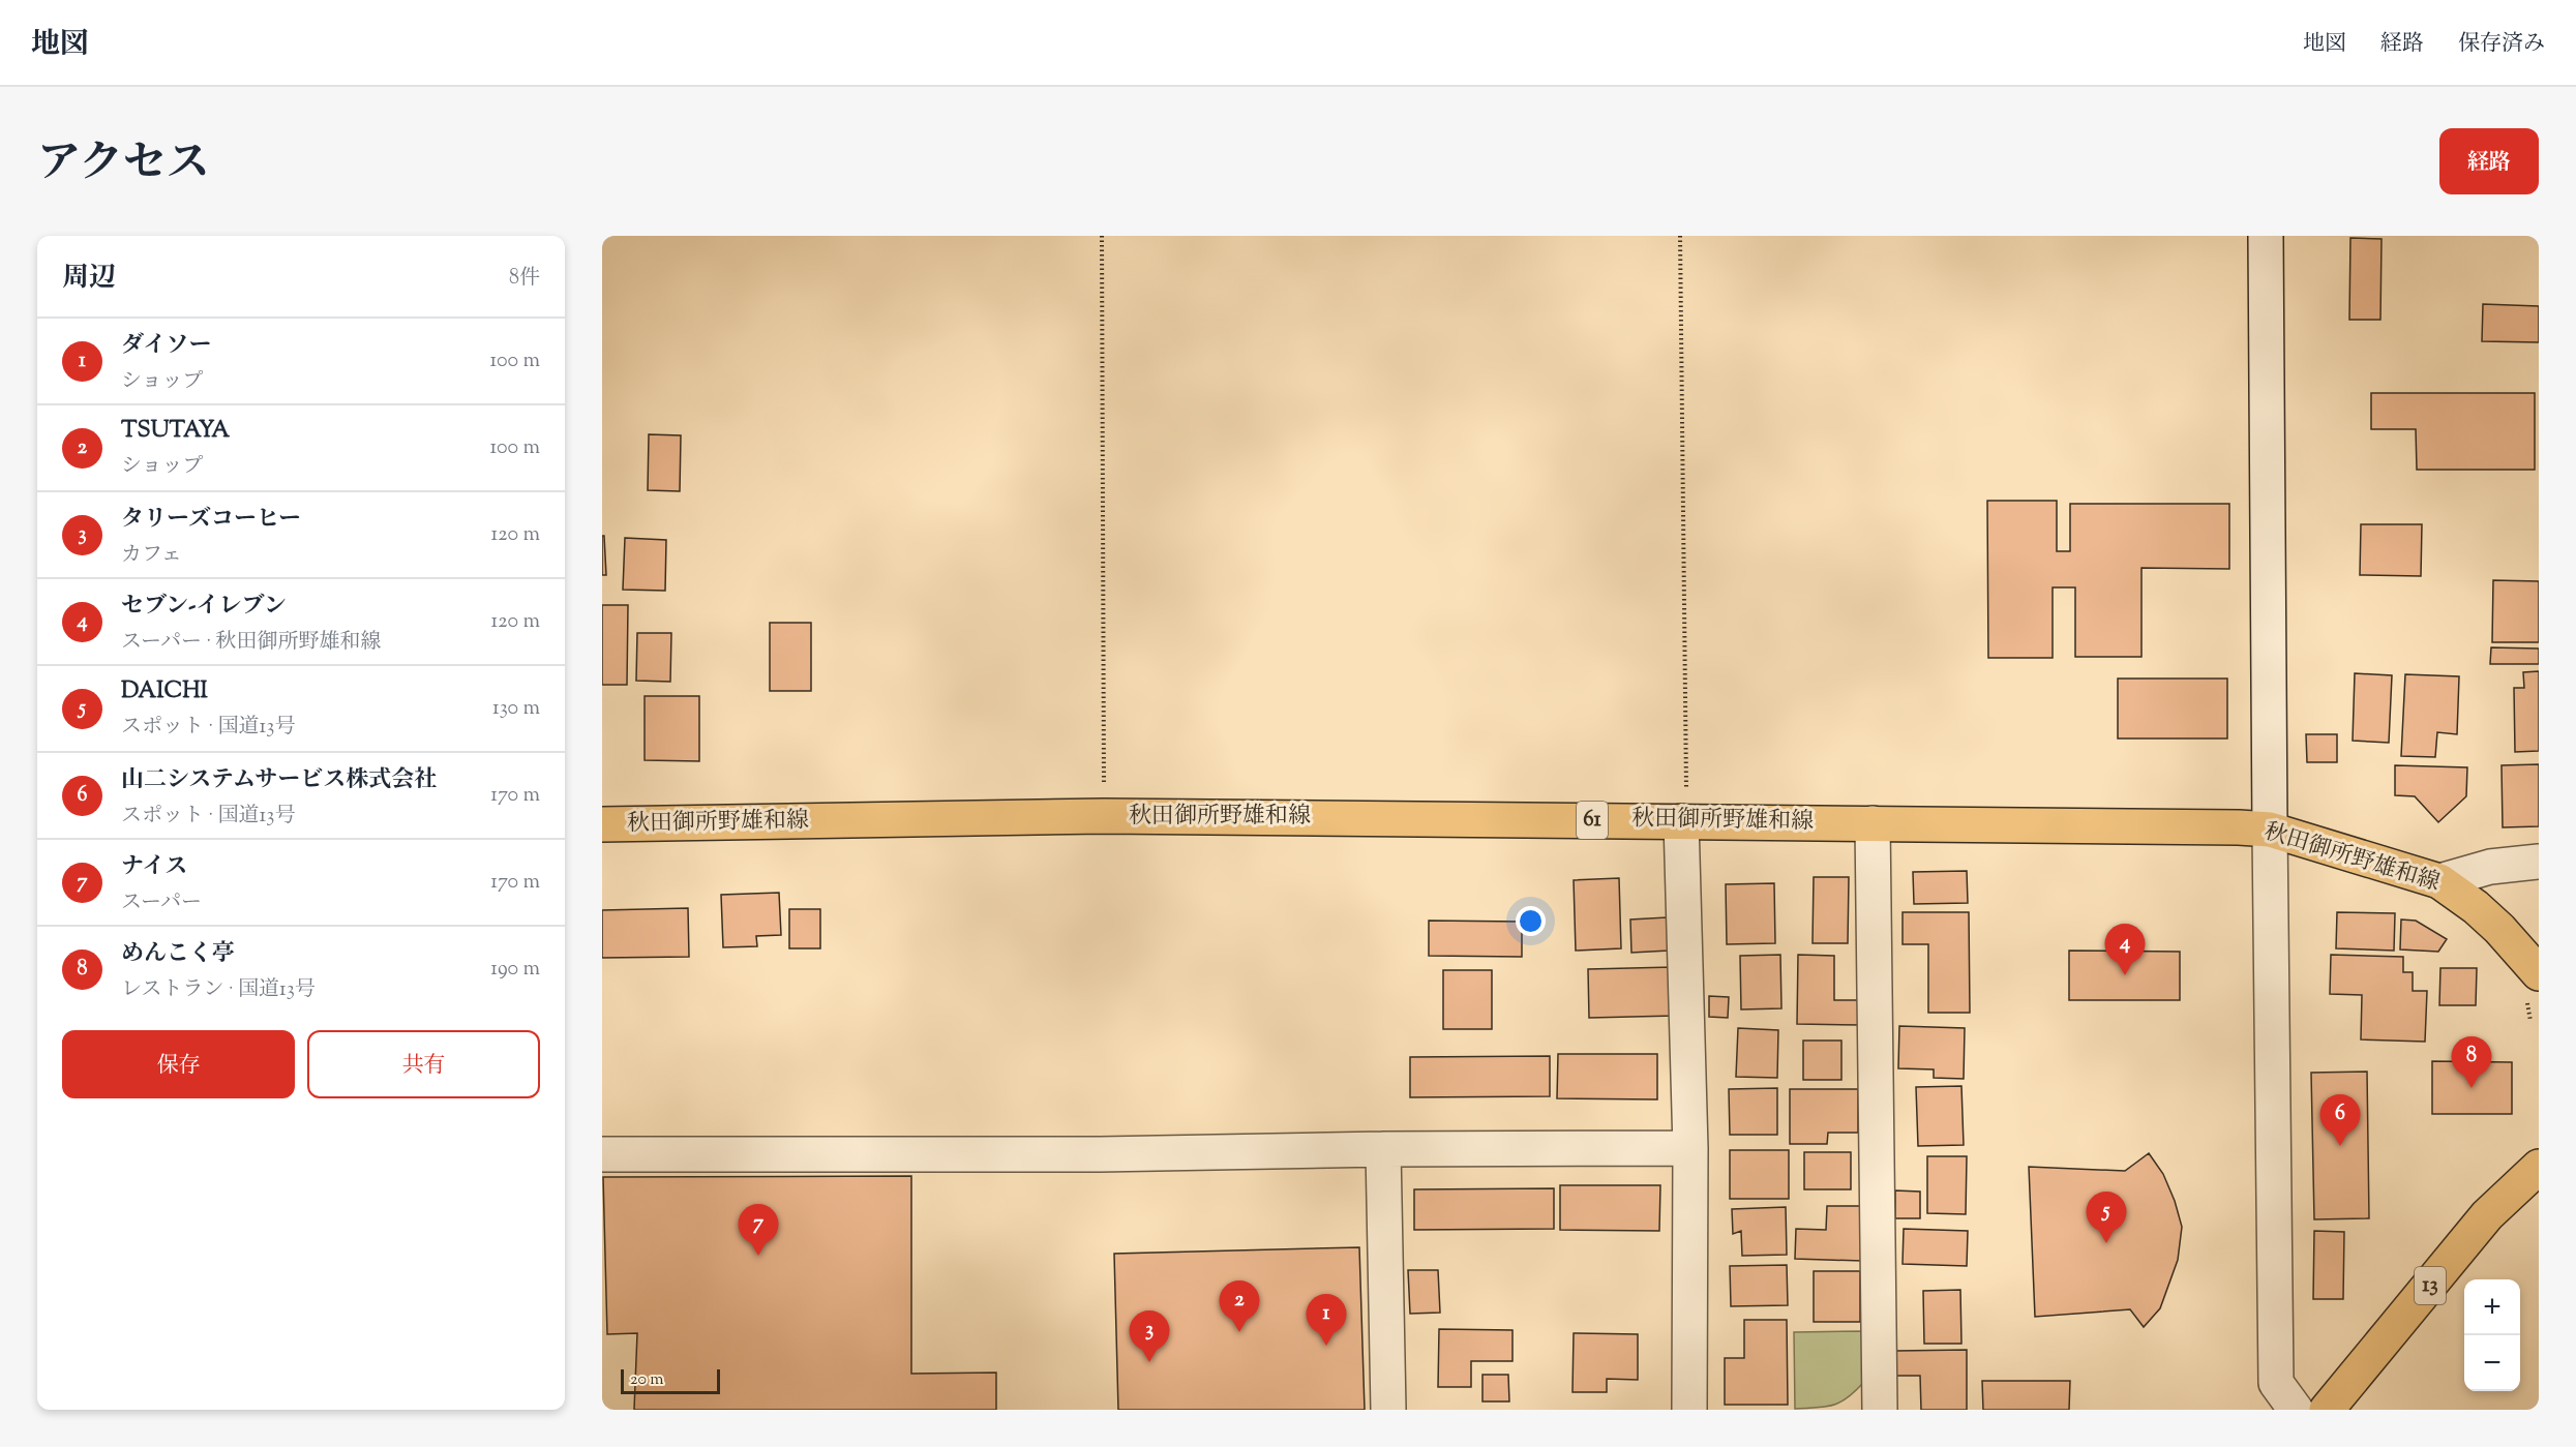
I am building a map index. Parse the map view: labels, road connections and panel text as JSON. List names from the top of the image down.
{
  "streets": {
    "main road": ["秋田御所野雄和線", "61", "13"]
  },
  "scale_bar": "20 m",
  "page": {
    "header": "地図",
    "nav": ["地図", "経路", "保存済み"],
    "title": "アクセス",
    "buttons": [
      "経路",
      ["保存", "共有"]
    ],
    "heading": ["周辺", "8件"],
    "list": [
      {
        "mark": "1",
        "name": "ダイソー",
        "note": "ショップ",
        "value": "100 m"
      },
      {
        "mark": "2",
        "name": "TSUTAYA",
        "note": "ショップ",
        "value": "100 m"
      },
      {
        "mark": "3",
        "name": "タリーズコーヒー",
        "note": "カフェ",
        "value": "120 m"
      },
      {
        "mark": "4",
        "name": "セブン-イレブン",
        "note": "スーパー · 秋田御所野雄和線",
        "value": "120 m"
      },
      {
        "mark": "5",
        "name": "DAICHI",
        "note": "スポット · 国道13号",
        "value": "130 m"
      },
      {
        "mark": "6",
        "name": "山二システムサービス株式会社",
        "note": "スポット · 国道13号",
        "value": "170 m"
      },
      {
        "mark": "7",
        "name": "ナイス",
        "note": "スーパー",
        "value": "170 m"
      },
      {
        "mark": "8",
        "name": "めんこく亭",
        "note": "レストラン · 国道13号",
        "value": "190 m"
      }
    ],
    "pins": [
      "4",
      "8",
      "6",
      "5",
      "7",
      "2",
      "1",
      "3"
    ],
    "map_buttons": ["+", "−"],
    "scale": "20 m"
  }
}
